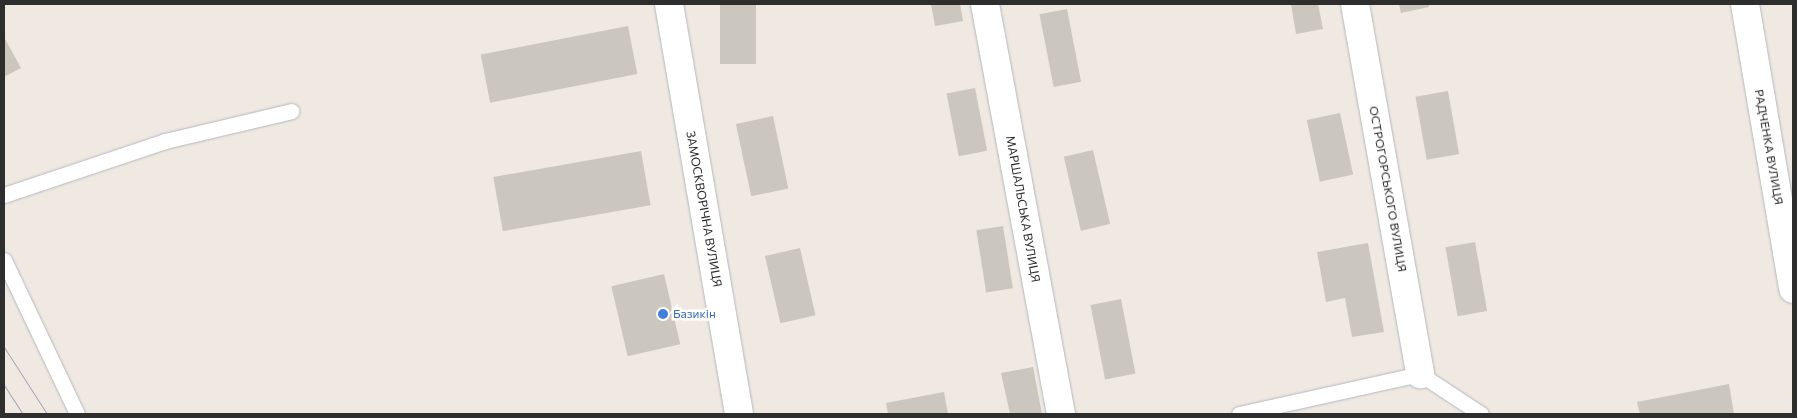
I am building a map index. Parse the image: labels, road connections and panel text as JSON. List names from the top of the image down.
{
  "streets": {
    "street": [
      "РАДЧЕНКА ВУЛИЦЯ",
      "ОСТРОГОРСЬКОГО ВУЛИЦЯ",
      "ЗАМОСКВОРІЧНА ВУЛИЦЯ",
      "МАРШАЛЬСЬКА ВУЛИЦЯ"
    ]
  },
  "places": ["Базикін"]
}
